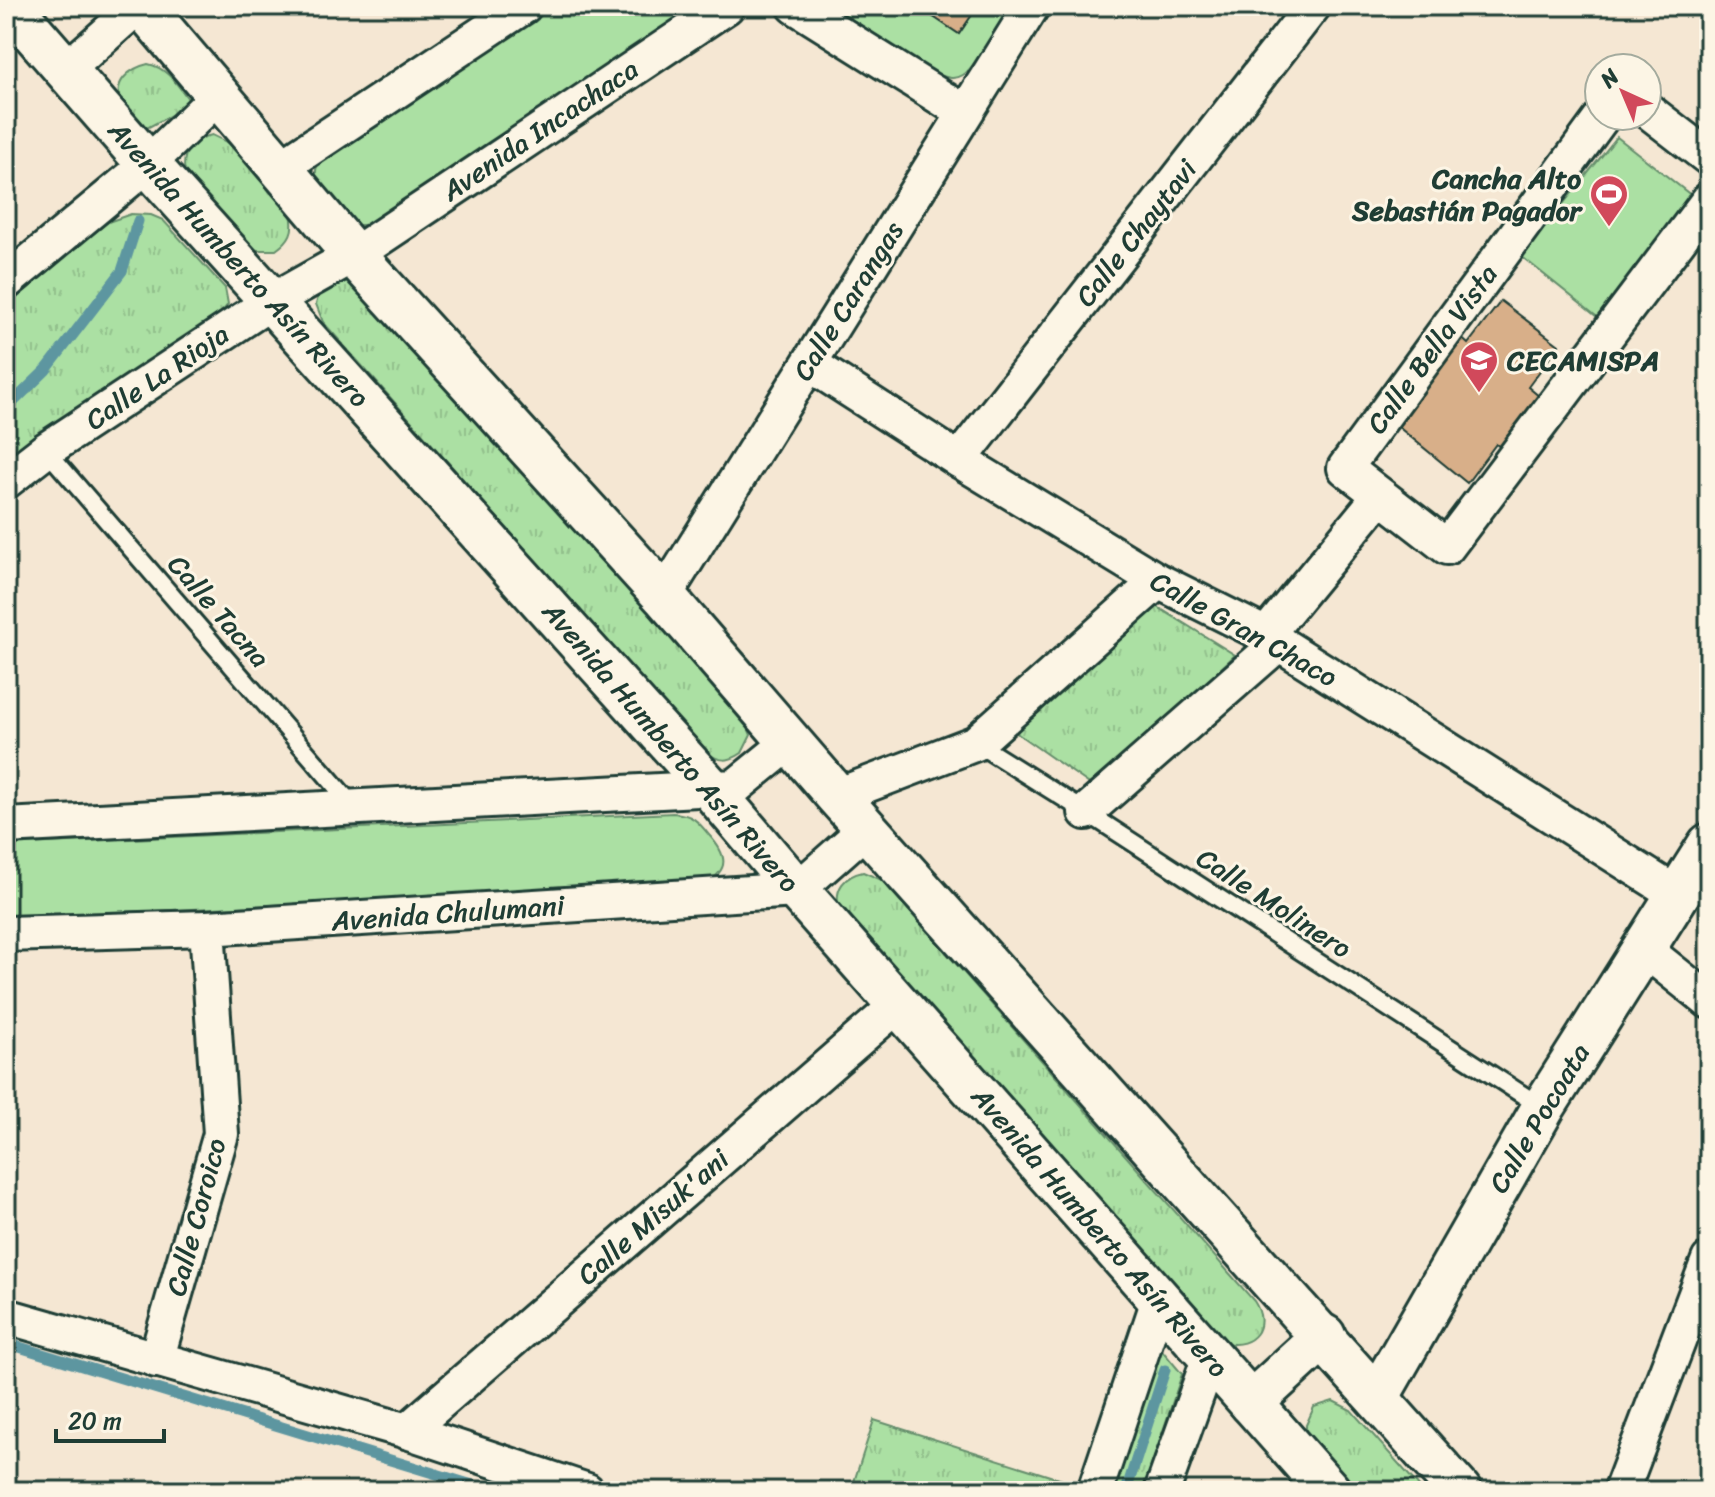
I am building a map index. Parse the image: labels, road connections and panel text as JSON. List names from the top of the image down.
{
  "streets": {
    "street": [
      "Avenida Incachaca",
      "Calle Chaytavi",
      "Avenida Humberto Asín Rivero",
      "Calle Carangas",
      "Calle Bella Vista",
      "Calle La Rioja",
      "Calle Gran Chaco",
      "Avenida Chulumani",
      "Calle Pocoata",
      "Calle Coroico",
      "Calle Misuk'ani"
    ],
    "lane": ["Calle Tacna", "Calle Molinero"]
  },
  "crossings": [
    ["Avenida Incachaca", "Calle La Rioja"],
    ["Calle Chaytavi", "Calle Gran Chaco"],
    ["Avenida Humberto Asín Rivero", "Calle La Rioja"],
    ["Avenida Humberto Asín Rivero", "Avenida Chulumani"],
    ["Avenida Humberto Asín Rivero", "Calle Misuk'ani"],
    ["Calle Carangas", "Calle Gran Chaco"],
    ["Calle La Rioja", "Calle Tacna"],
    ["Calle Gran Chaco", "Calle Pocoata"],
    ["Calle Molinero", "Calle Pocoata"],
    ["Avenida Chulumani", "Calle Coroico"]
  ],
  "places": {
    "sports": ["Cancha Alto Sebastián Pagador"],
    "school or university": ["CECAMISPA"]
  },
  "scale_bar": "20 m",
  "north": "top left"
}
